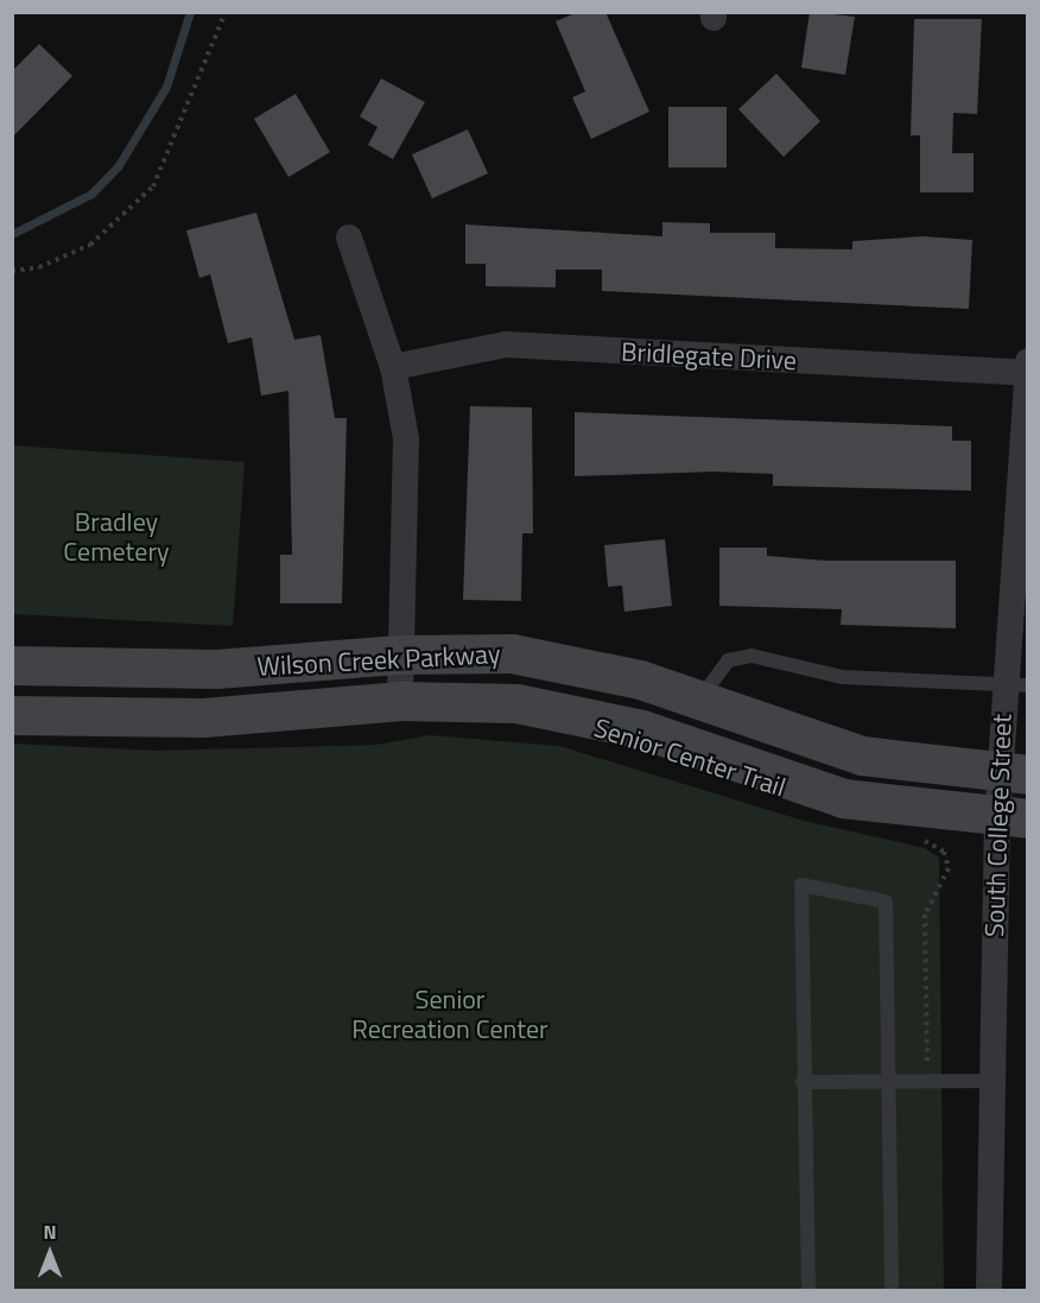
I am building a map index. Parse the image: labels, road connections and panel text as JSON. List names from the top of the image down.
{
  "streets": {
    "main road": ["Wilson Creek Parkway"],
    "street": ["Bridlegate Drive", "South College Street"]
  },
  "crossings": [
    ["Bridlegate Drive", "South College Street"],
    ["Wilson Creek Parkway", "South College Street"]
  ],
  "parks": ["Bradley Cemetery", "Senior Recreation Center"],
  "north": "top"
}
